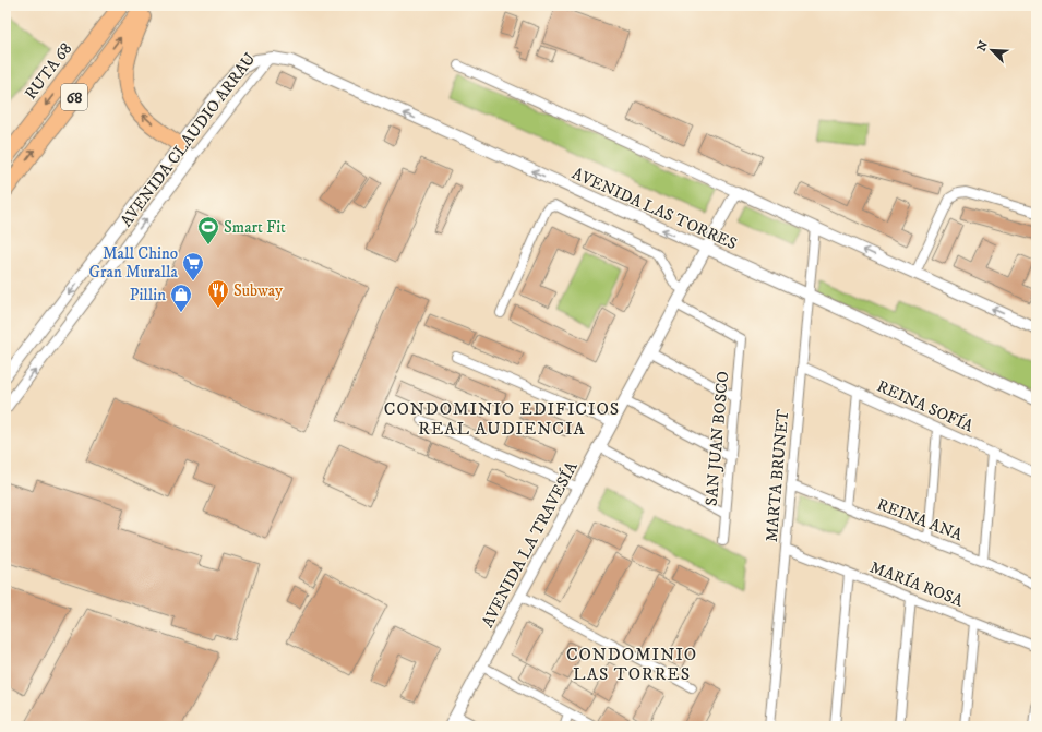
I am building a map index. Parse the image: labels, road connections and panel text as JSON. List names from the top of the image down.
{
  "streets": {
    "highway": ["RUTA 68", "68"],
    "street": [
      "AVENIDA CLAUDIO ARRAU",
      "AVENIDA LAS TORRES",
      "REINA SOFÍA",
      "SAN JUAN BOSCO",
      "MARTA BRUNET",
      "REINA ANA",
      "AVENIDA LA TRAVESÍA",
      "MARÍA ROSA"
    ]
  },
  "crossings": [
    ["AVENIDA CLAUDIO ARRAU", "AVENIDA LAS TORRES"],
    ["AVENIDA LAS TORRES", "MARTA BRUNET"],
    ["AVENIDA LAS TORRES", "AVENIDA LA TRAVESÍA"],
    ["REINA SOFÍA", "MARTA BRUNET"],
    ["SAN JUAN BOSCO", "AVENIDA LA TRAVESÍA"],
    ["MARTA BRUNET", "REINA ANA"],
    ["MARTA BRUNET", "MARÍA ROSA"]
  ],
  "districts": ["CONDOMINIO EDIFICIOS REAL AUDIENCIA", "CONDOMINIO LAS TORRES"],
  "places": {
    "sports": ["Smart Fit"],
    "supermarket": ["Mall Chino Gran Muralla"],
    "restaurant": ["Subway"],
    "shop": ["Pillin"]
  },
  "north": "top left"
}
